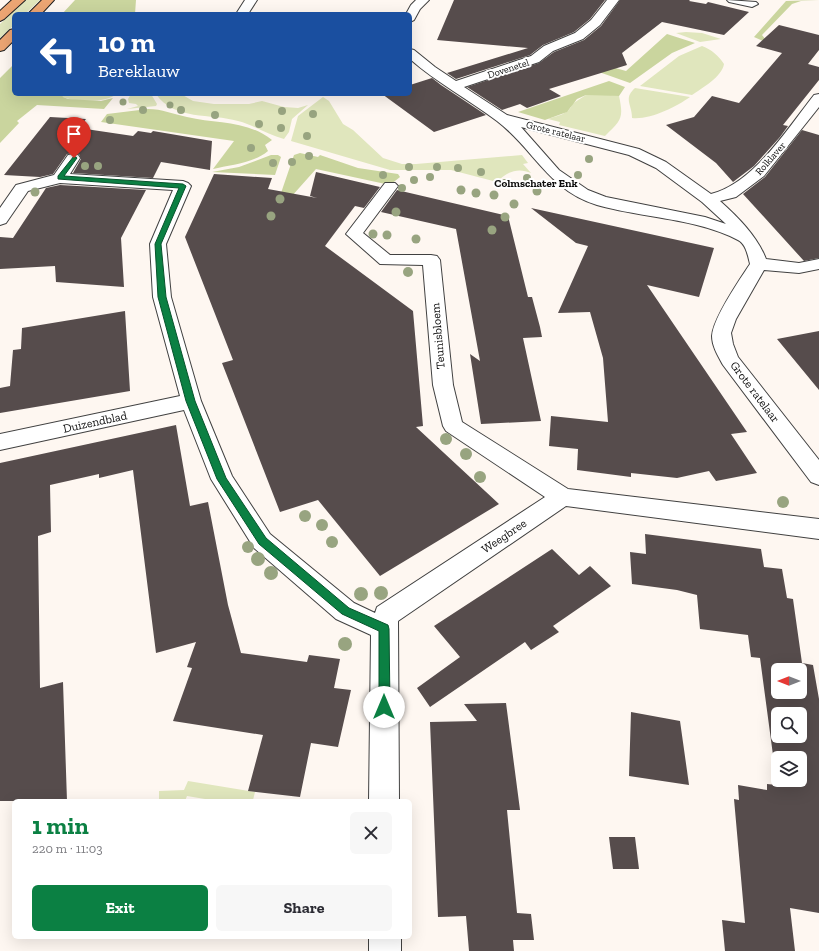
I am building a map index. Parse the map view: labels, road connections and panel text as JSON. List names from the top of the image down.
{
  "streets": {
    "street": [
      "Dovenetel",
      "Grote ratelaar",
      "Rolklaver",
      "Teunisbloem",
      "Duizendblad",
      "Weegbree"
    ]
  },
  "crossings": [
    ["Dovenetel", "Grote ratelaar"],
    ["Grote ratelaar", "Rolklaver"],
    ["Teunisbloem", "Weegbree"]
  ],
  "districts": ["Colmschater Enk"],
  "north": "left",
  "page": {
    "turn": ["10 m", "Bereklauw"],
    "heading": ["1 min", "220 m · 11:03"],
    "buttons": ["Exit", "Share"]
  }
}
